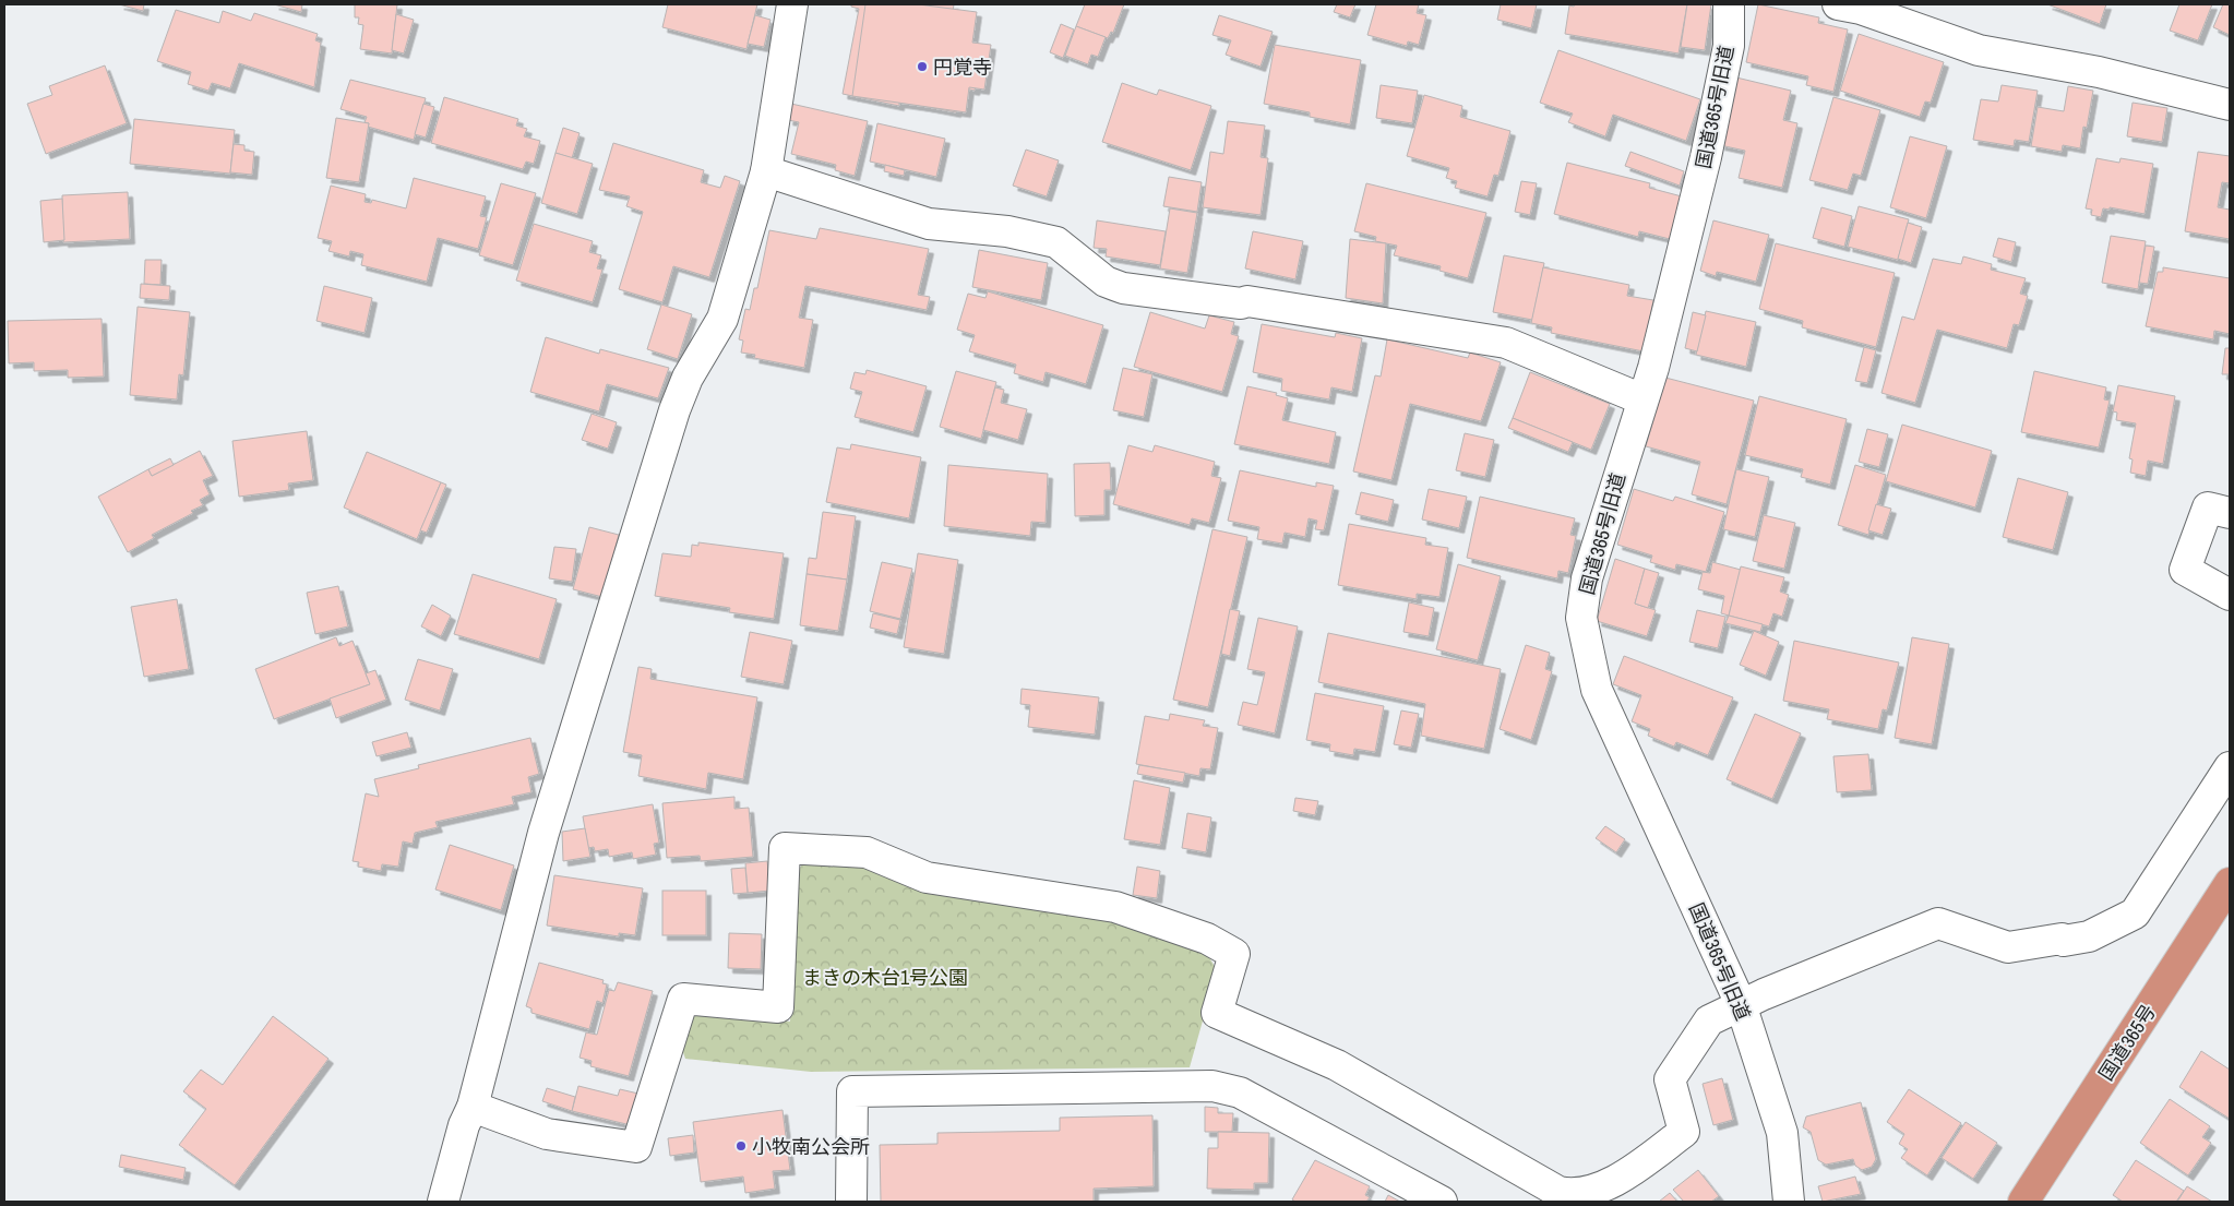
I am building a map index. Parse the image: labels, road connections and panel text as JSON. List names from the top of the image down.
{
  "streets": {
    "highway": ["国道365号"],
    "street": ["国道365号旧道"]
  },
  "parks": ["まきの木台1号公園"],
  "places": ["円覚寺", "小牧南公会所"]
}
